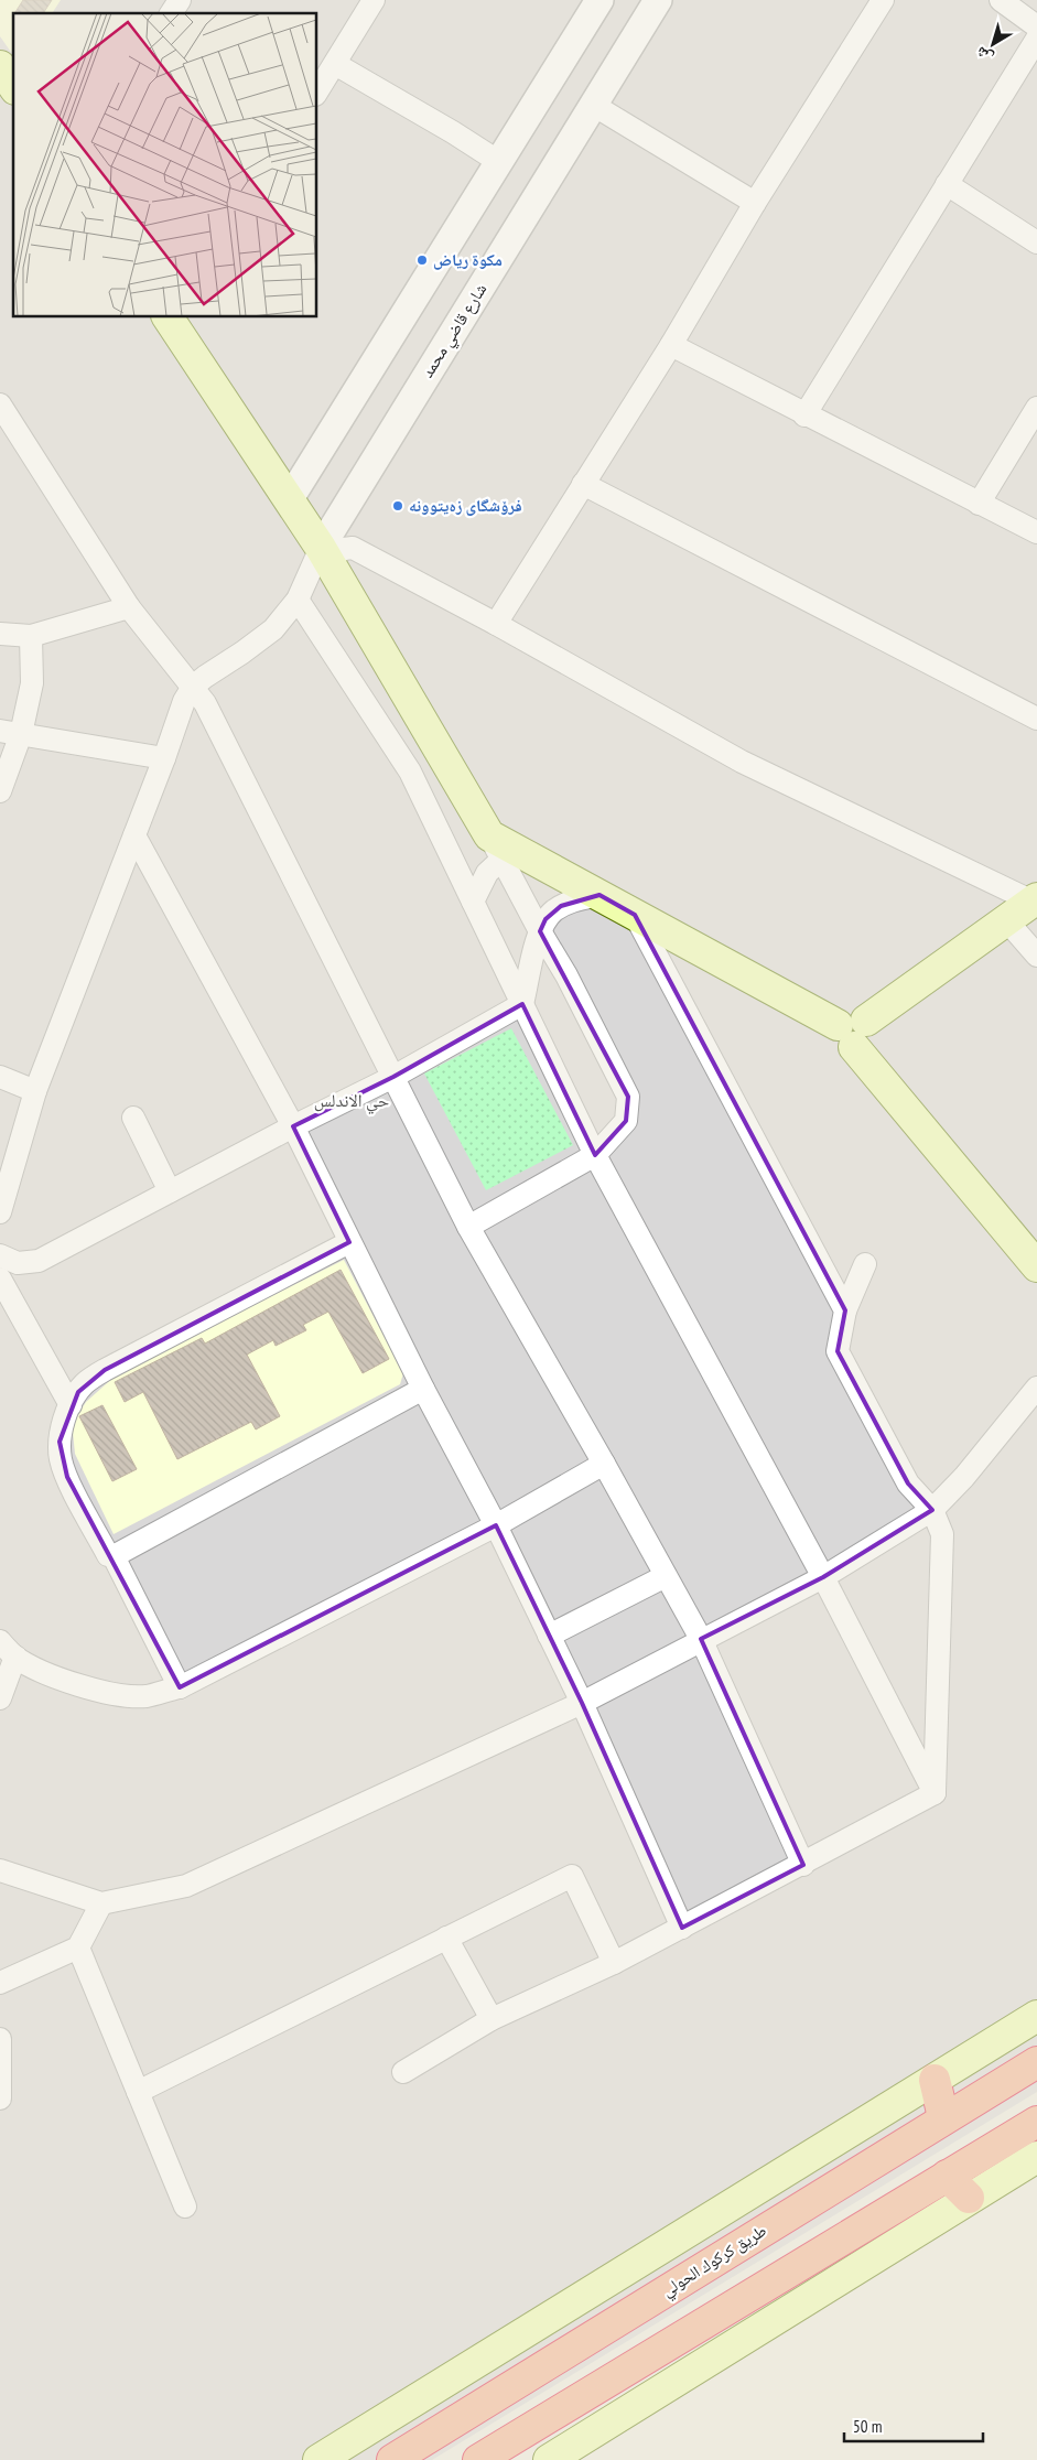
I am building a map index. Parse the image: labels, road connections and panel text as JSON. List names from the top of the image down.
{
  "streets": {
    "highway": ["طريق كركوك الحولي"],
    "street": ["شارع قاضي محمد"]
  },
  "districts": ["حي الاندلس"],
  "places": ["مكوة رياض", "فرۆشگای زەیتوونە"],
  "scale_bar": "50 m",
  "north": "bottom left"
}
